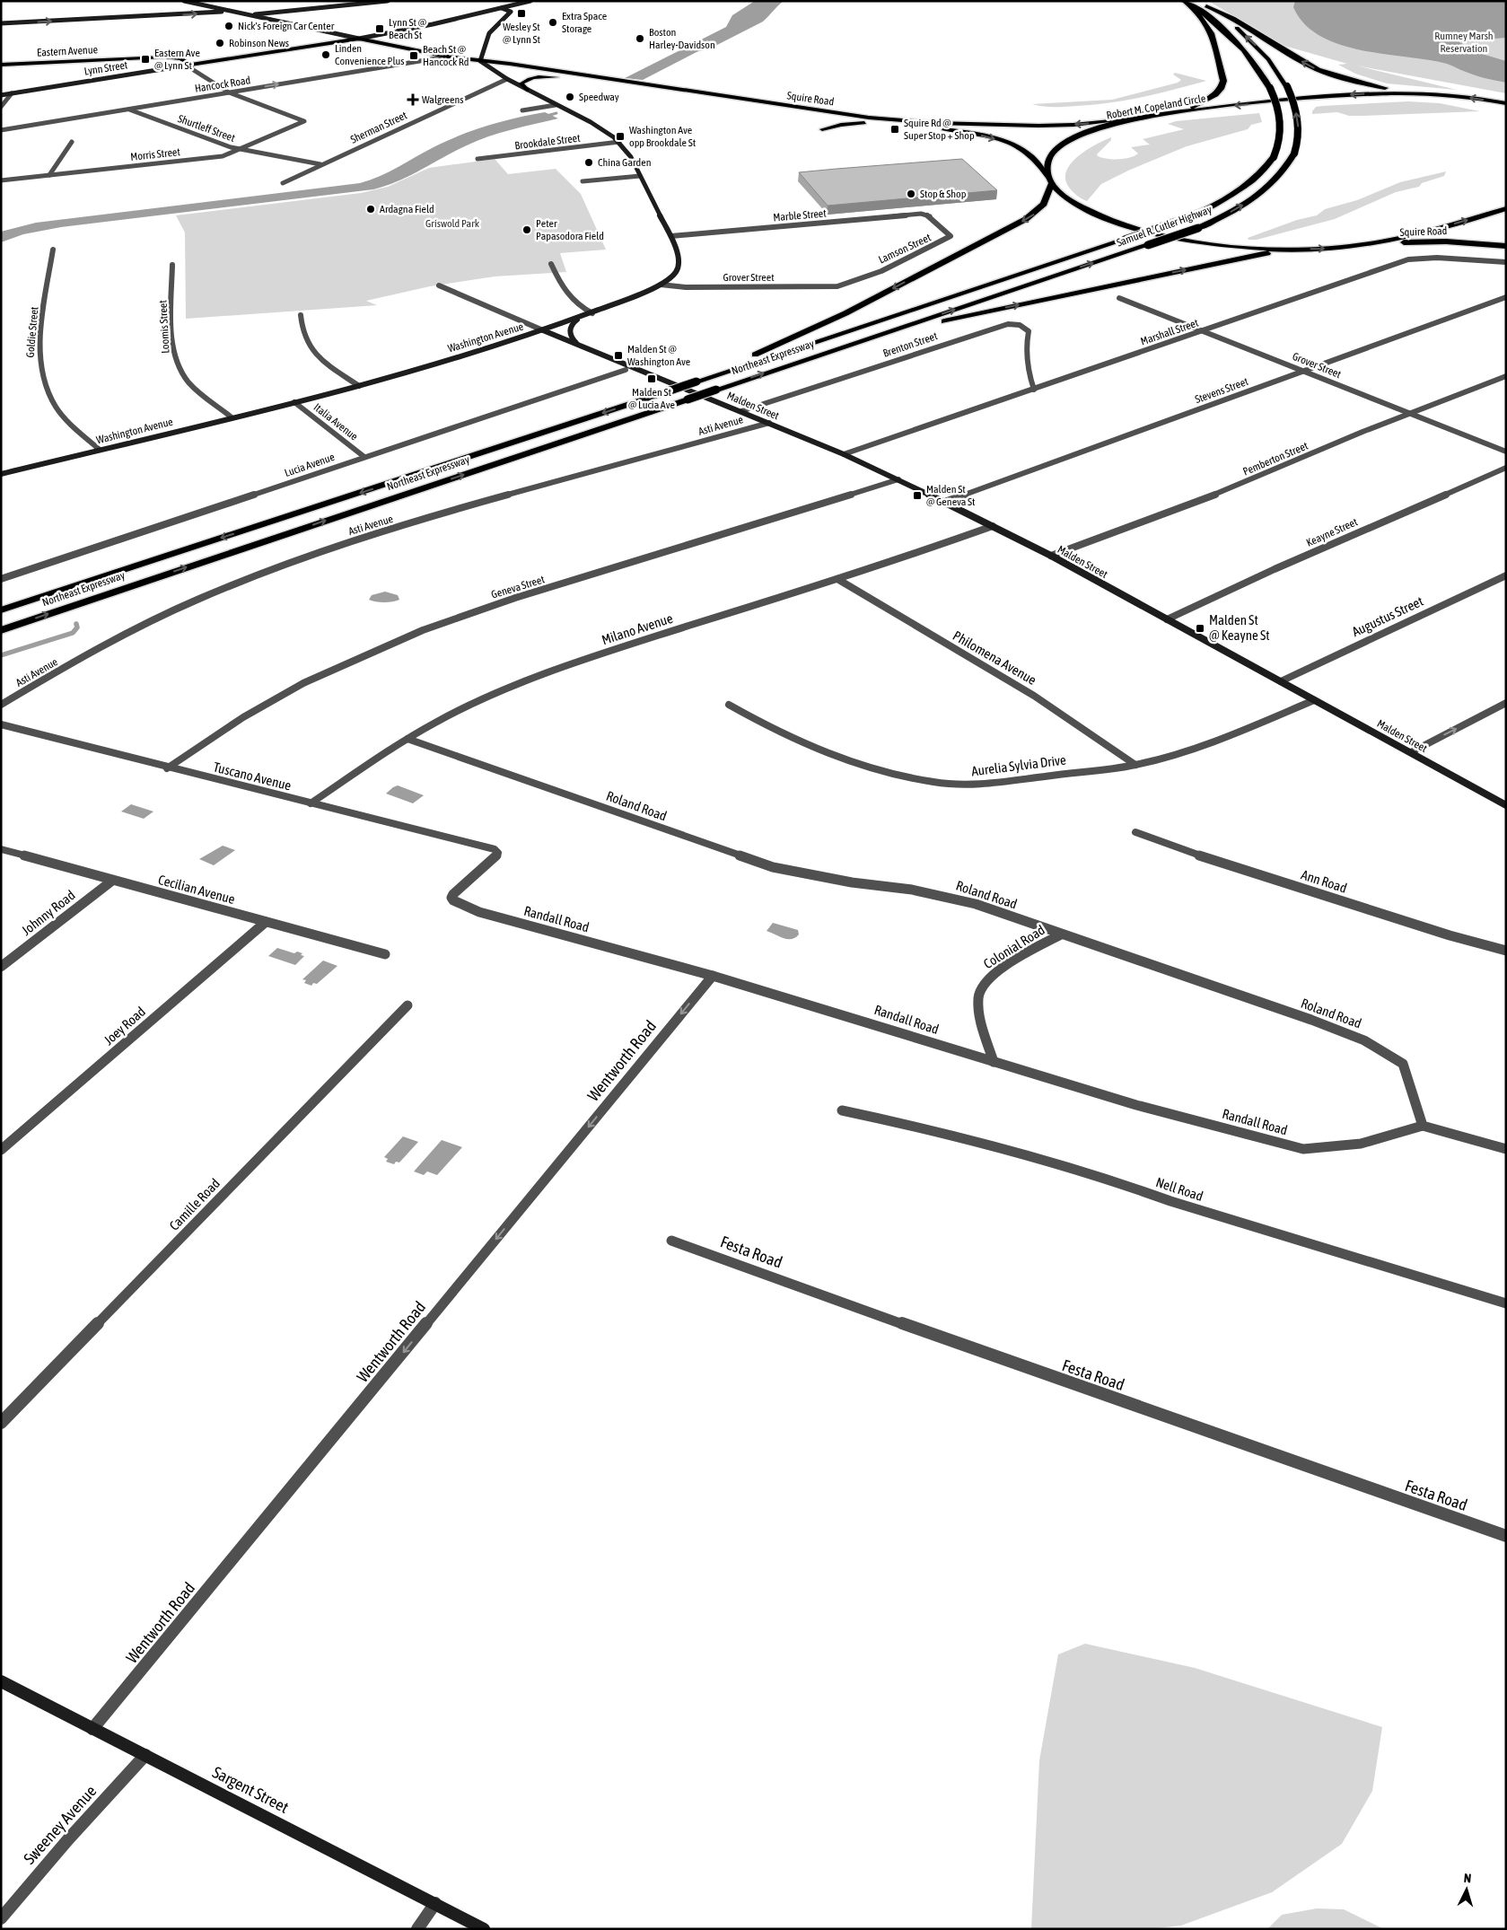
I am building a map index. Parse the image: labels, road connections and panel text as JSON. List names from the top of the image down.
{
  "streets": {
    "highway": [
      "Squire Road",
      "Robert M. Copeland Circle",
      "Samuel R. Cutler Highway",
      "Northeast Expressway"
    ],
    "main road": ["Eastern Avenue", "Lynn Street"],
    "street": [
      "Hancock Road",
      "Sherman Street",
      "Shurtleff Street",
      "Brookdale Street",
      "Morris Street",
      "Marble Street",
      "Lamson Street",
      "Grover Street",
      "Loomis Street",
      "Goldie Street",
      "Marshall Street",
      "Washington Avenue",
      "Brenton Street",
      "Stevens Street",
      "Malden Street",
      "Italia Avenue",
      "Asti Avenue",
      "Pemberton Street",
      "Lucia Avenue",
      "Keayne Street",
      "Geneva Street",
      "Augustus Street",
      "Milano Avenue",
      "Philomena Avenue",
      "Aurelia Sylvia Drive",
      "Tuscano Avenue",
      "Roland Road",
      "Ann Road",
      "Cecilian Avenue",
      "Johnny Road",
      "Randall Road",
      "Colonial Road",
      "Joey Road",
      "Wentworth Road",
      "Nell Road",
      "Camille Road",
      "Festa Road",
      "Sargent Street",
      "Sweeney Avenue"
    ]
  },
  "crossings": [
    ["Eastern Avenue", "Lynn Street"],
    ["Hancock Road", "Shurtleff Street"],
    ["Hancock Road", "Morris Street"],
    ["Squire Road", "Robert M. Copeland Circle"],
    ["Squire Road", "Washington Avenue"],
    ["Robert M. Copeland Circle", "Samuel R. Cutler Highway"],
    ["Sherman Street", "Shurtleff Street"],
    ["Sherman Street", "Washington Avenue"],
    ["Shurtleff Street", "Morris Street"],
    ["Brookdale Street", "Washington Avenue"],
    ["Marble Street", "Lamson Street"],
    ["Marble Street", "Washington Avenue"],
    ["Samuel R. Cutler Highway", "Northeast Expressway"],
    ["Lamson Street", "Grover Street"],
    ["Grover Street", "Marshall Street"],
    ["Grover Street", "Washington Avenue"],
    ["Grover Street", "Stevens Street"],
    ["Grover Street", "Pemberton Street"],
    ["Loomis Street", "Washington Avenue"],
    ["Goldie Street", "Washington Avenue"],
    ["Marshall Street", "Brenton Street"],
    ["Marshall Street", "Malden Street"],
    ["Washington Avenue", "Malden Street"],
    ["Washington Avenue", "Italia Avenue"],
    ["Brenton Street", "Malden Street"],
    ["Stevens Street", "Malden Street"],
    ["Malden Street", "Asti Avenue"],
    ["Malden Street", "Pemberton Street"],
    ["Malden Street", "Lucia Avenue"],
    ["Malden Street", "Keayne Street"],
    ["Malden Street", "Geneva Street"],
    ["Malden Street", "Augustus Street"],
    ["Malden Street", "Milano Avenue"],
    ["Malden Street", "Aurelia Sylvia Drive"],
    ["Italia Avenue", "Lucia Avenue"],
    ["Geneva Street", "Tuscano Avenue"],
    ["Milano Avenue", "Philomena Avenue"],
    ["Milano Avenue", "Tuscano Avenue"],
    ["Milano Avenue", "Roland Road"],
    ["Philomena Avenue", "Aurelia Sylvia Drive"],
    ["Tuscano Avenue", "Randall Road"],
    ["Roland Road", "Randall Road"],
    ["Roland Road", "Colonial Road"],
    ["Cecilian Avenue", "Johnny Road"],
    ["Cecilian Avenue", "Joey Road"],
    ["Randall Road", "Colonial Road"],
    ["Randall Road", "Wentworth Road"],
    ["Wentworth Road", "Sargent Street"],
    ["Sargent Street", "Sweeney Avenue"]
  ],
  "one_way": ["Robert M. Copeland Circle", "Wentworth Road"],
  "parks": ["Rumney Marsh Reservation", "Griswold Park"],
  "places": {
    "transit": [
      "Wesley St @ Lynn St",
      "Lynn St @ Beach St",
      "Beach St @ Hancock Rd",
      "Eastern Ave @ Lynn St",
      "Squire Rd @ Super Stop + Shop",
      "Washington Ave opp Brookdale St",
      "Malden St @ Washington Ave",
      "Malden St @ Lucia Ave",
      "Malden St @ Geneva St",
      "Malden St @ Keayne St"
    ],
    "other": [
      "Extra Space Storage",
      "Nick's Foreign Car Center",
      "Boston Harley-Davidson",
      "Robinson News",
      "Linden Convenience Plus",
      "Speedway",
      "China Garden",
      "Stop & Shop",
      "Ardagna Field",
      "Peter Papasodora Field"
    ],
    "health": ["Walgreens"]
  },
  "north": "top"
}
